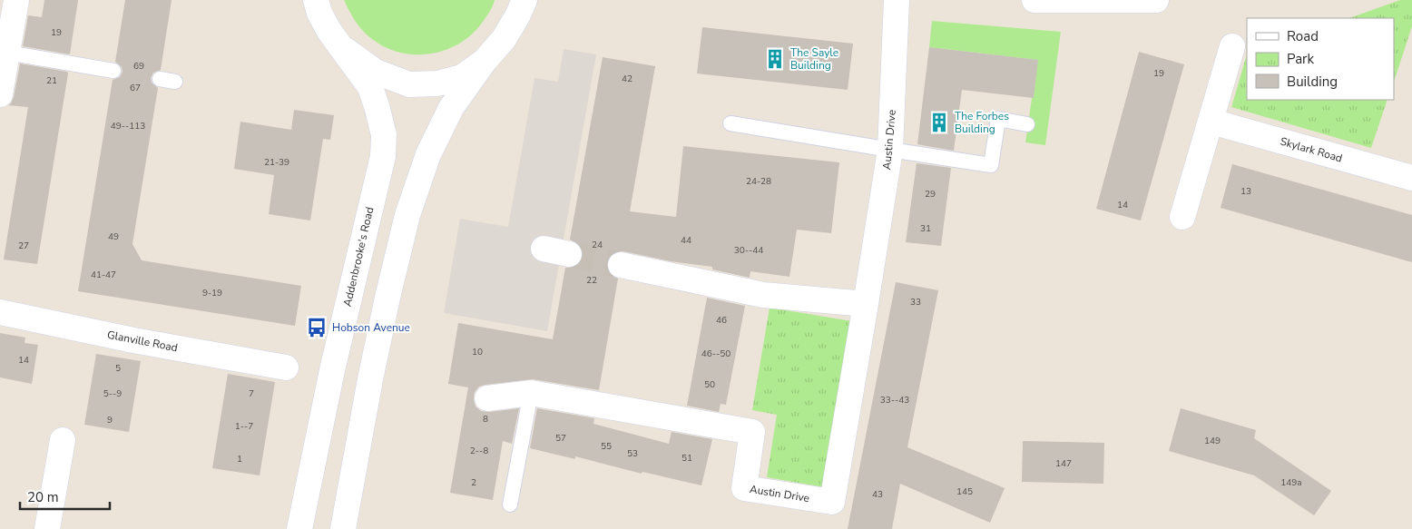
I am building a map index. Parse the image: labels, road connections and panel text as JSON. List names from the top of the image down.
{
  "streets": {
    "street": [
      "Austin Drive",
      "Skylark Road",
      "Addenbrooke's Road",
      "Glanville Road"
    ]
  },
  "places": {
    "building": ["The Sayle Building", "The Forbes Building"],
    "bus stop": ["Hobson Avenue"]
  },
  "house_numbers": [
    "19",
    "69",
    "19",
    "42",
    "21",
    "67",
    "49--113",
    "21-39",
    "24-28",
    "13",
    "29",
    "14",
    "31",
    "49",
    "44",
    "24",
    "27",
    "30--44",
    "41-47",
    "22",
    "9-19",
    "33",
    "46",
    "10",
    "46--50",
    "14",
    "5",
    "50",
    "5--9",
    "7",
    "33--43",
    "8",
    "9",
    "1--7",
    "57",
    "149",
    "55",
    "2--8",
    "53",
    "51",
    "1",
    "147",
    "2",
    "149a",
    "145",
    "43"
  ],
  "legend": ["Road", "Park", "Building"],
  "scale_bar": "20 m"
}
